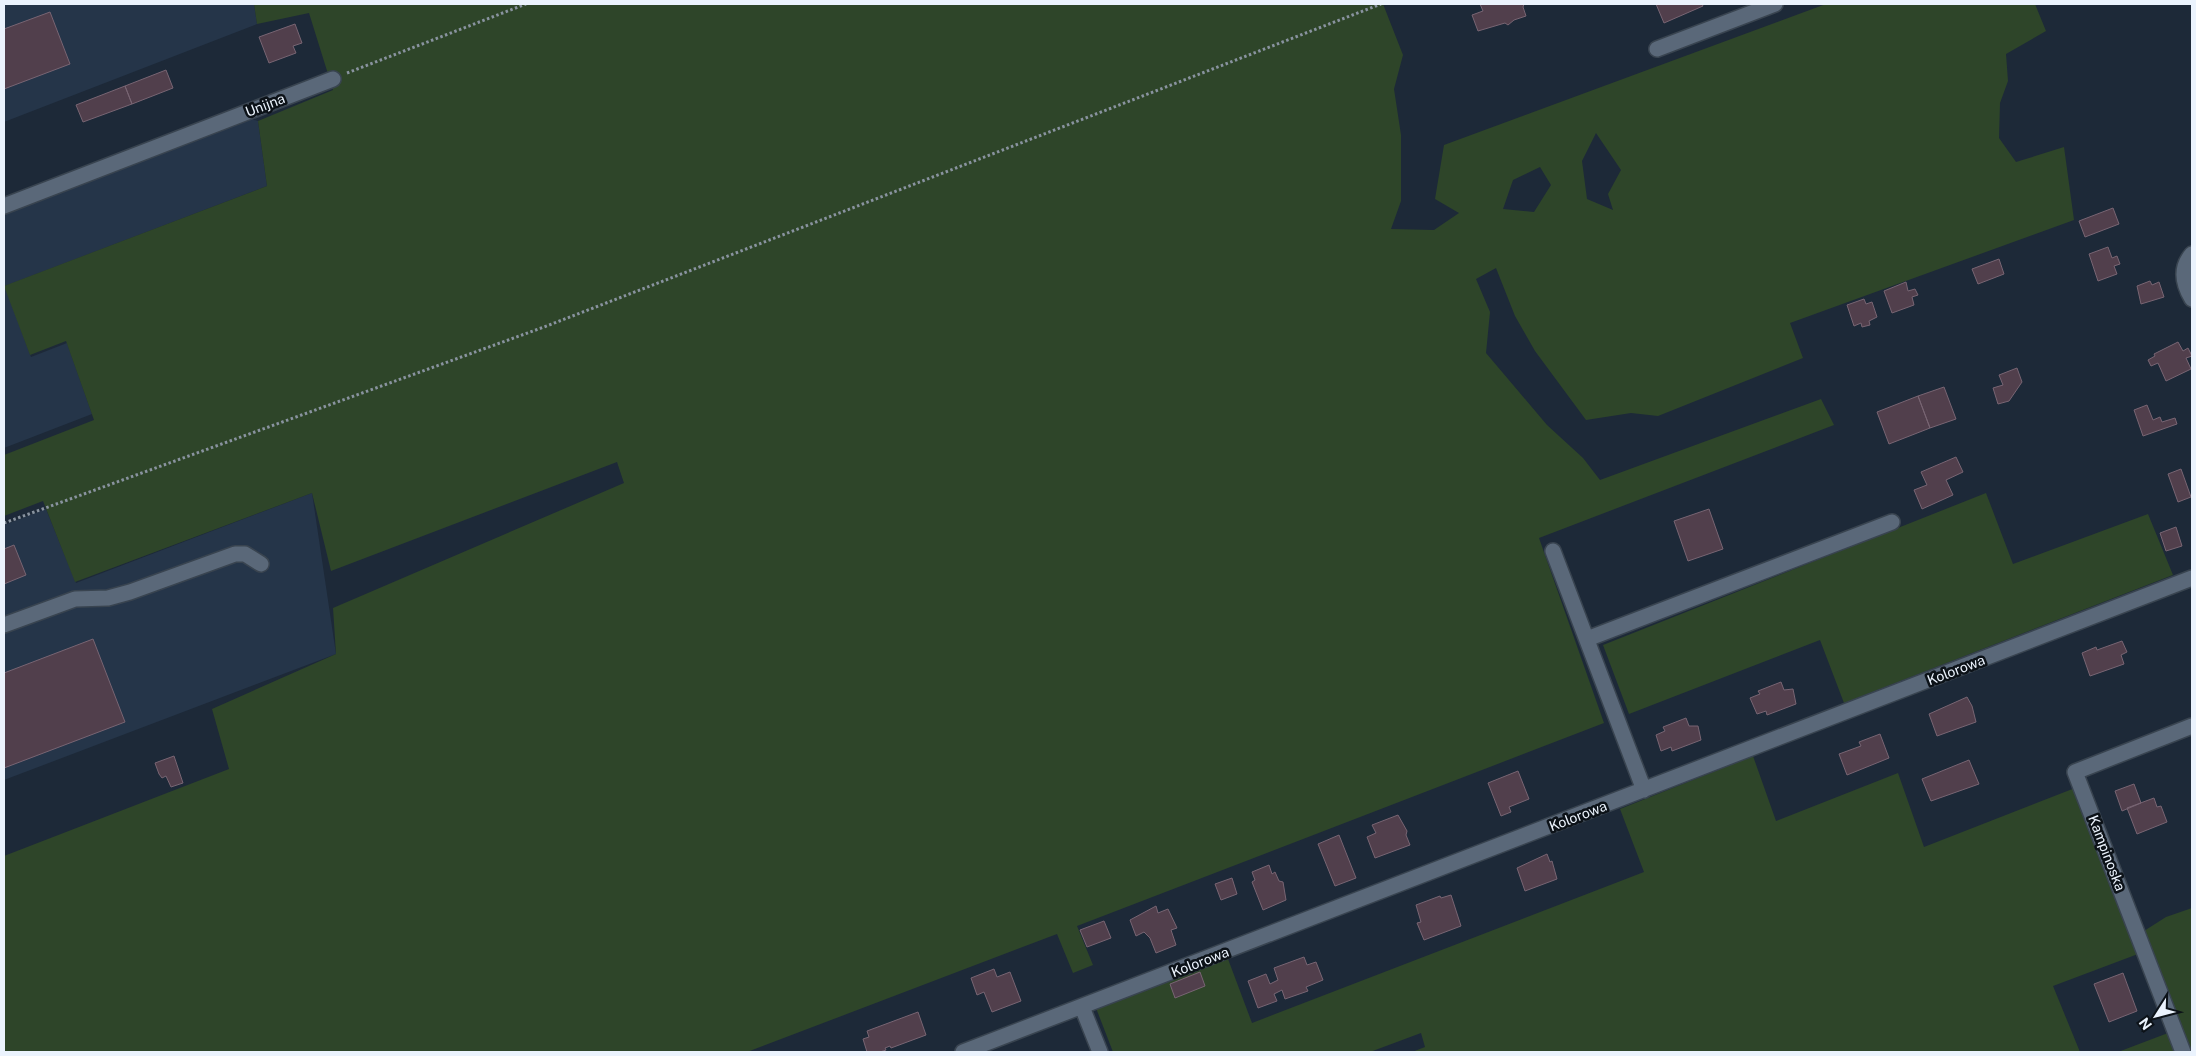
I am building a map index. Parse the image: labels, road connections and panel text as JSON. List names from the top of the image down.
{
  "streets": {
    "street": ["Unijna", "Kolorowa", "Kampinoska"]
  },
  "north": "bottom left"
}
